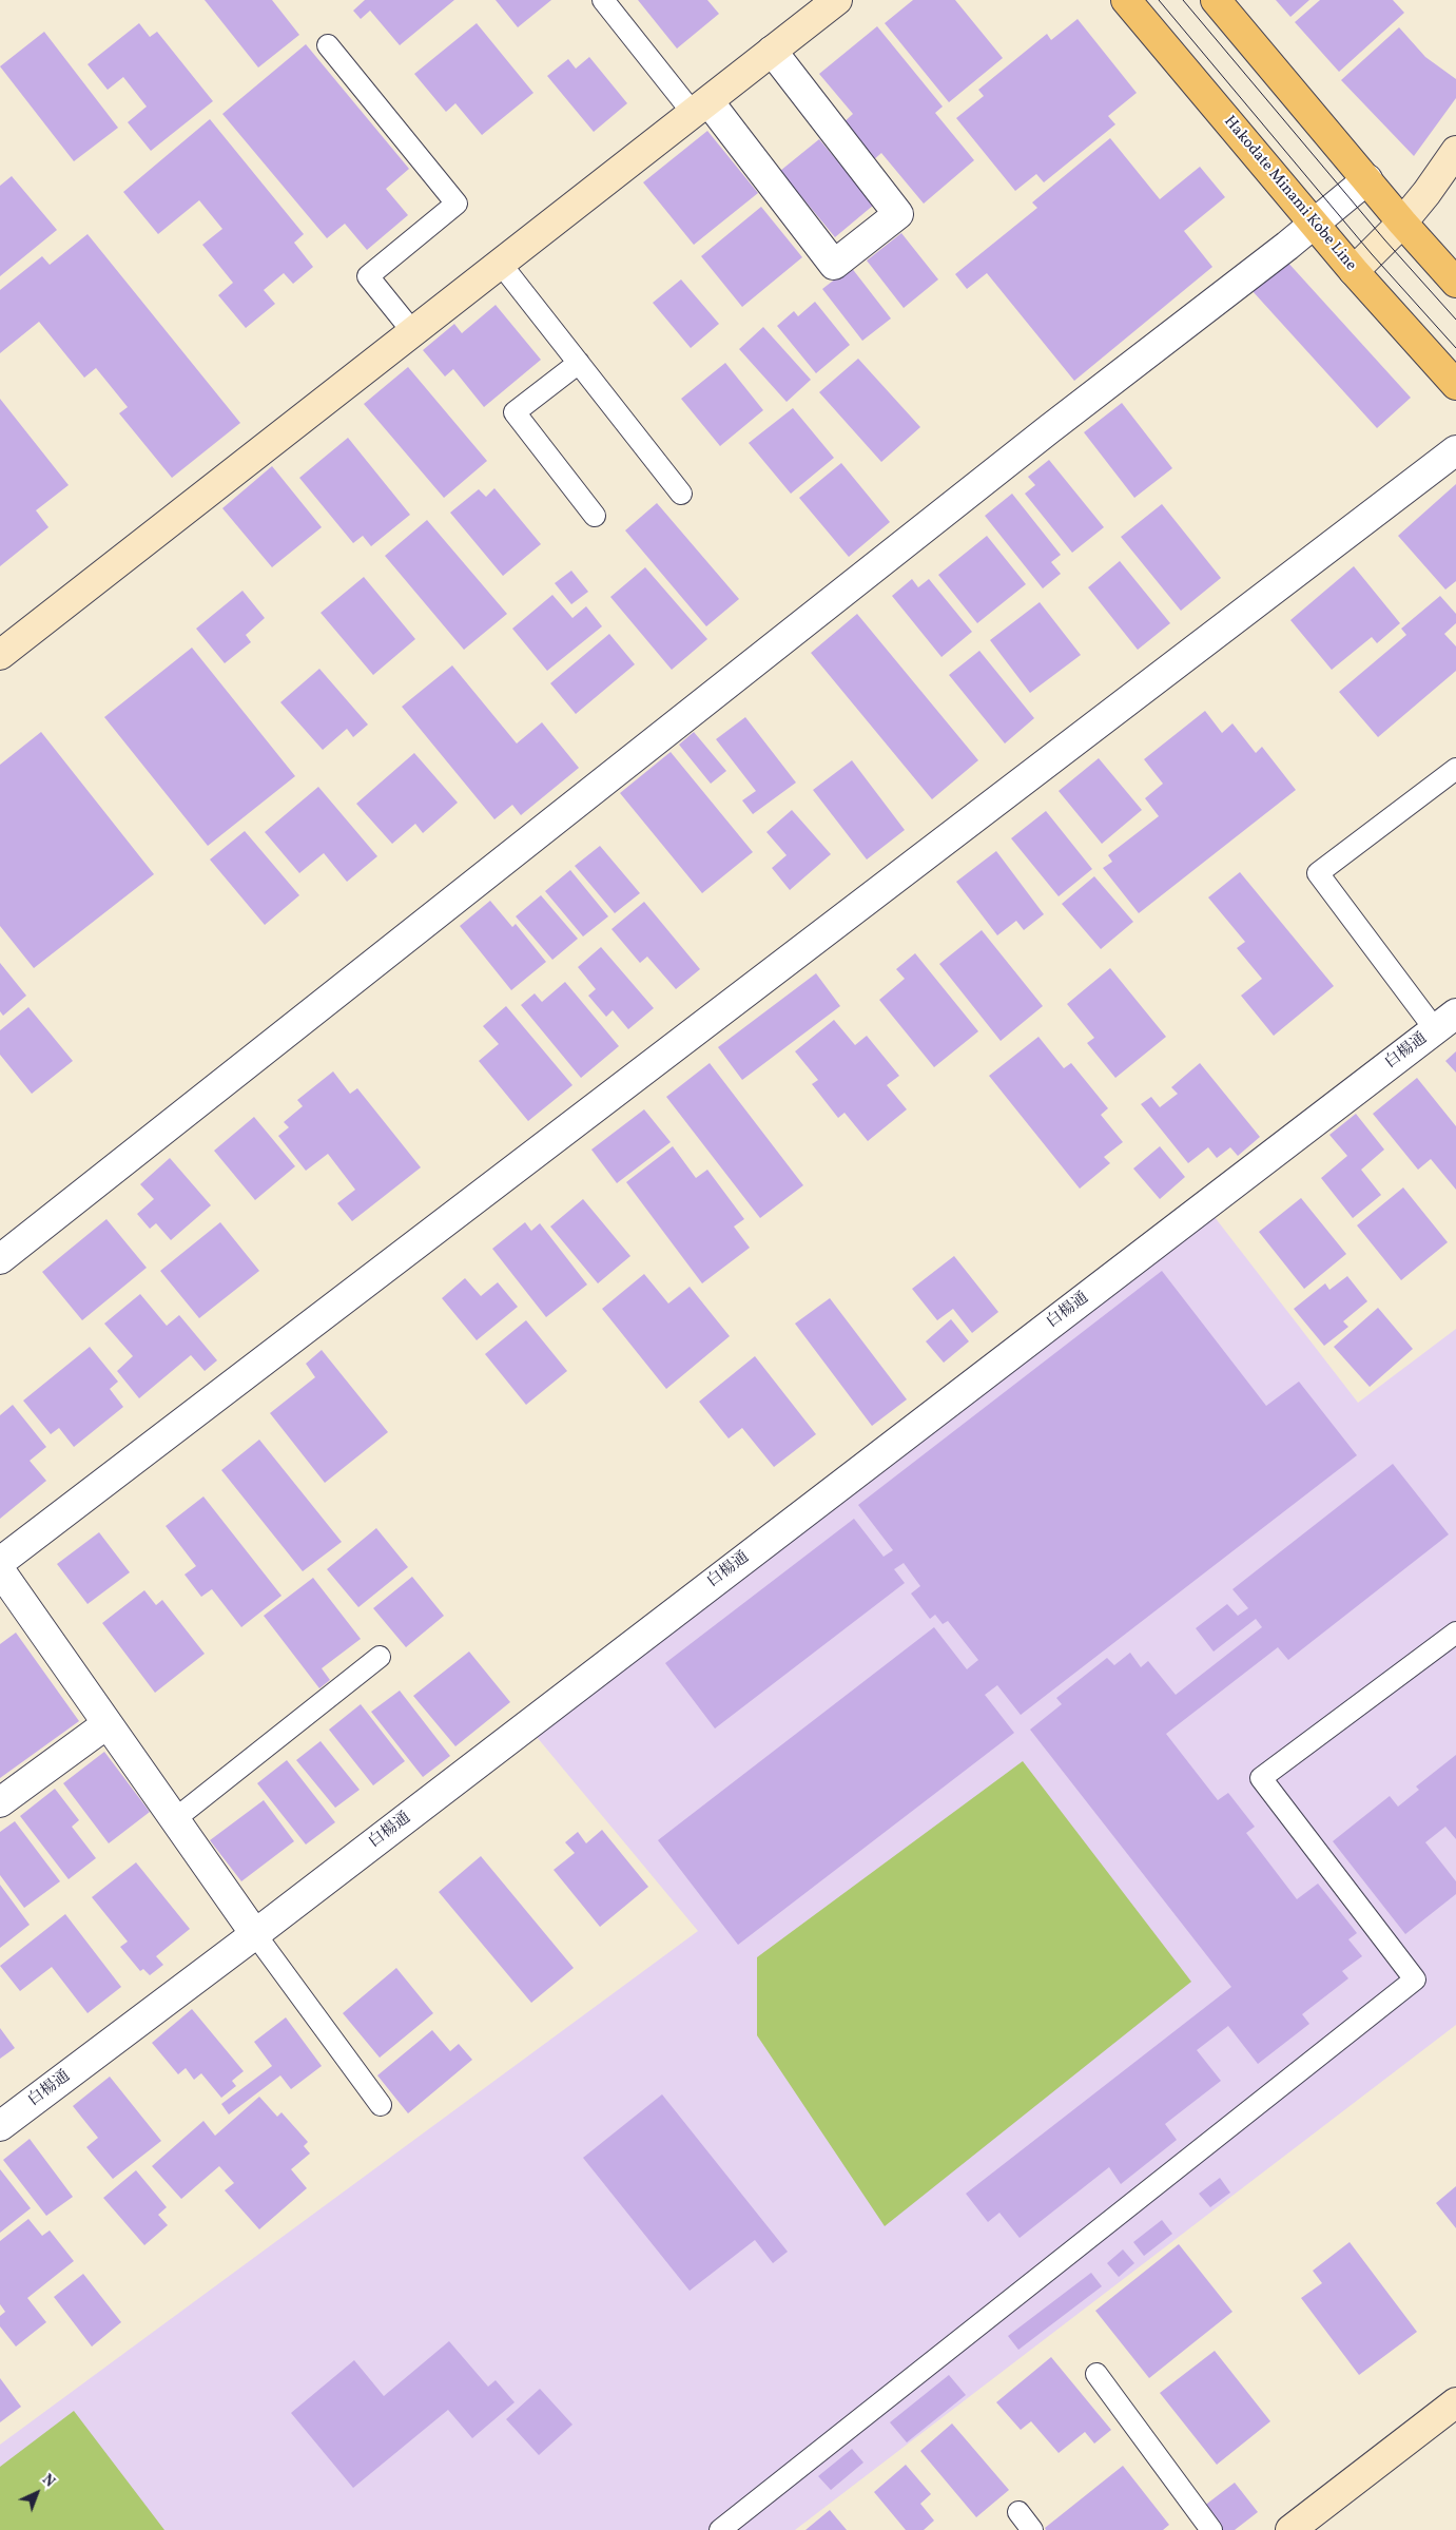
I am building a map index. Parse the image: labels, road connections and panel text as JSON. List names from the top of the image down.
{
  "streets": {
    "main road": ["Hakodate Minami Kobe Line"],
    "street": ["白楊通"]
  },
  "north": "top right"
}
